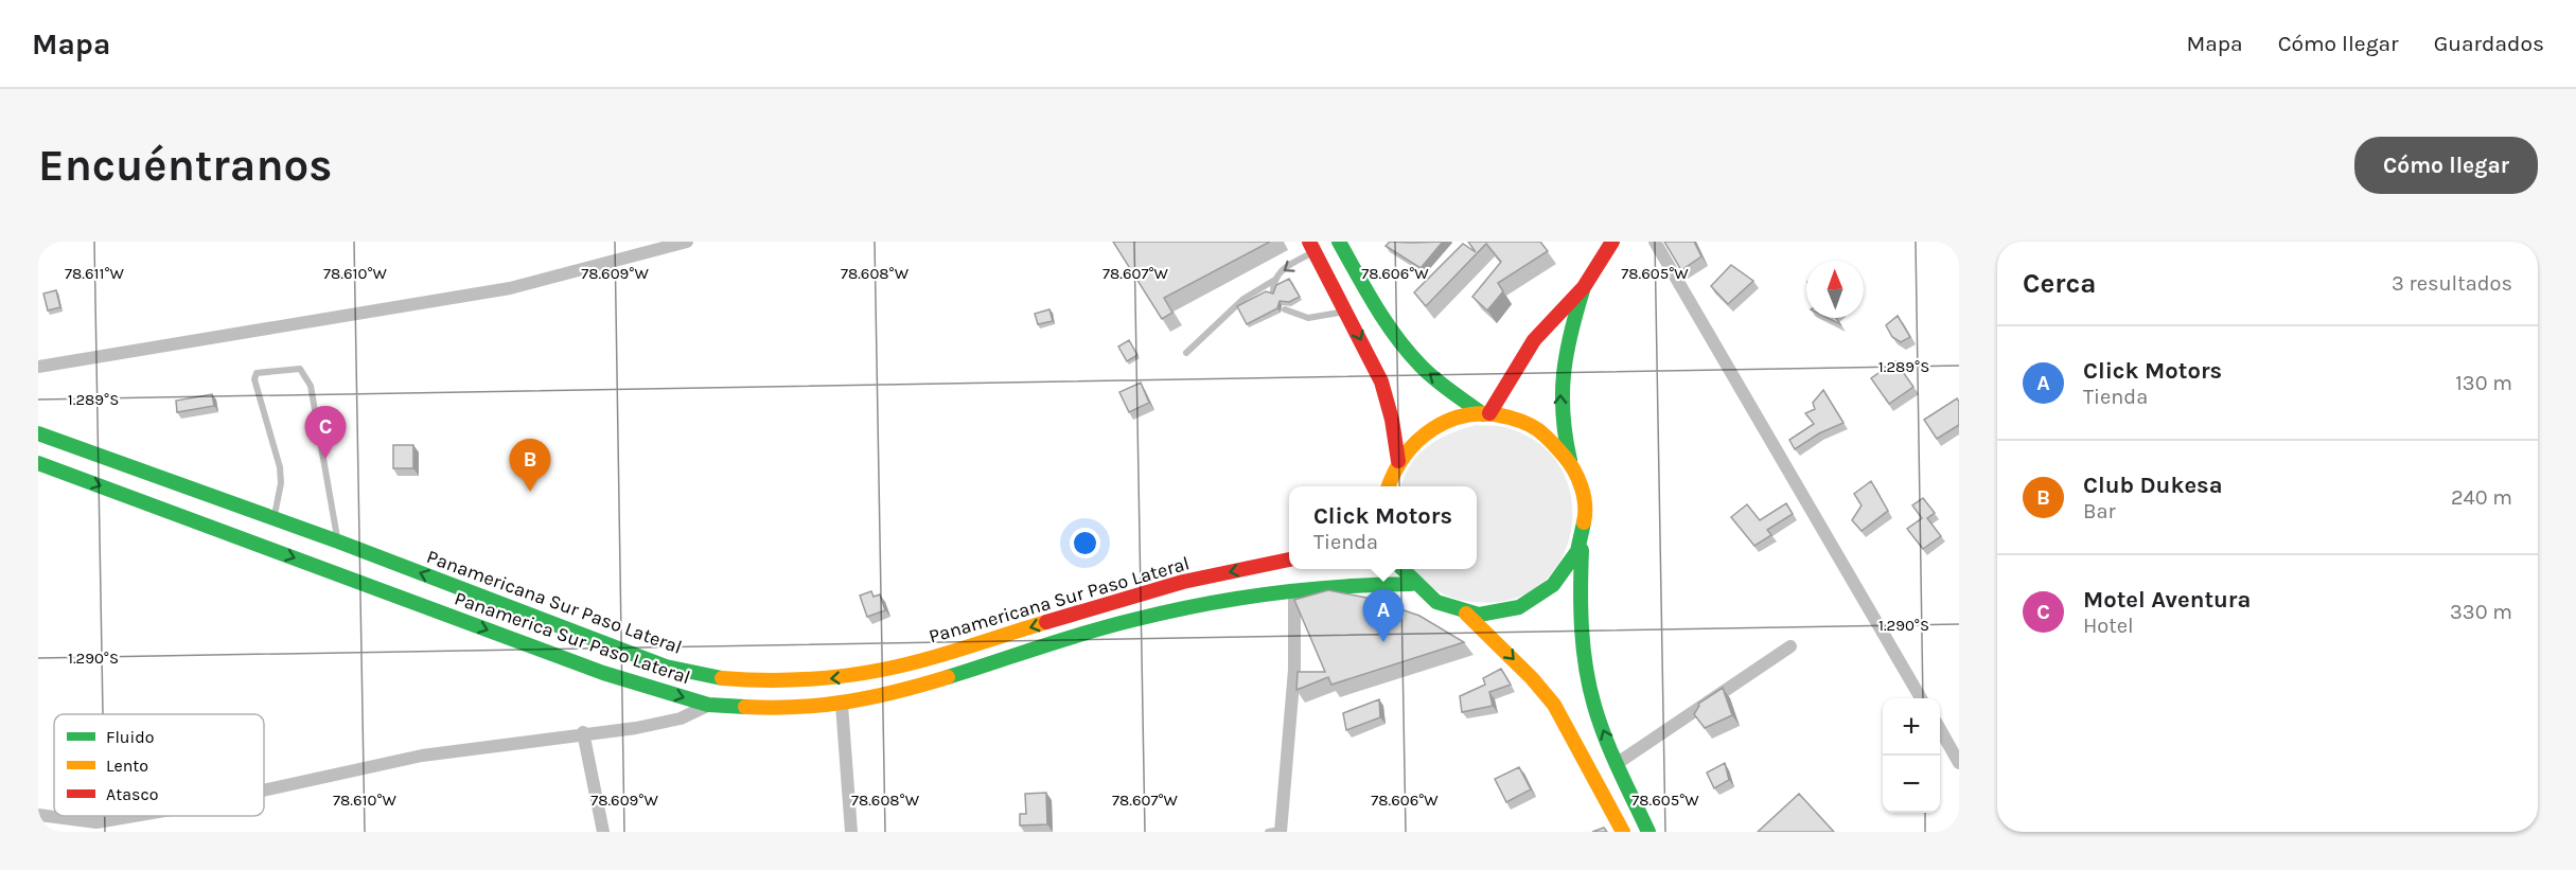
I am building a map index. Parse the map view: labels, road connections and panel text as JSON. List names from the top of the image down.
{
  "streets": {
    "main road": ["Panamericana Sur Paso Lateral", "Panamerica Sur Paso Lateral"]
  },
  "one_way": ["Panamericana Sur Paso Lateral", "Panamerica Sur Paso Lateral"],
  "legend": ["Fluido", "Lento", "Atasco"],
  "north": "top",
  "page": {
    "header": "Mapa",
    "nav": ["Mapa", "Cómo llegar", "Guardados"],
    "buttons": "Cómo llegar",
    "title": "Encuéntranos",
    "heading": ["Cerca", "3 resultados"],
    "list": [
      {
        "mark": "A",
        "name": "Click Motors",
        "note": "Tienda",
        "value": "130 m"
      },
      {
        "mark": "B",
        "name": "Club Dukesa",
        "note": "Bar",
        "value": "240 m"
      },
      {
        "mark": "C",
        "name": "Motel Aventura",
        "note": "Hotel",
        "value": "330 m"
      }
    ],
    "pins": ["C", "B", "A"],
    "popup": ["Click Motors", "Tienda"],
    "map_buttons": ["+", "−"]
  },
  "coordinates": [
    "78.611°W",
    "78.610°W",
    "78.609°W",
    "78.608°W",
    "78.607°W",
    "78.606°W",
    "78.605°W",
    "1.289°S",
    "1.290°S"
  ]
}
